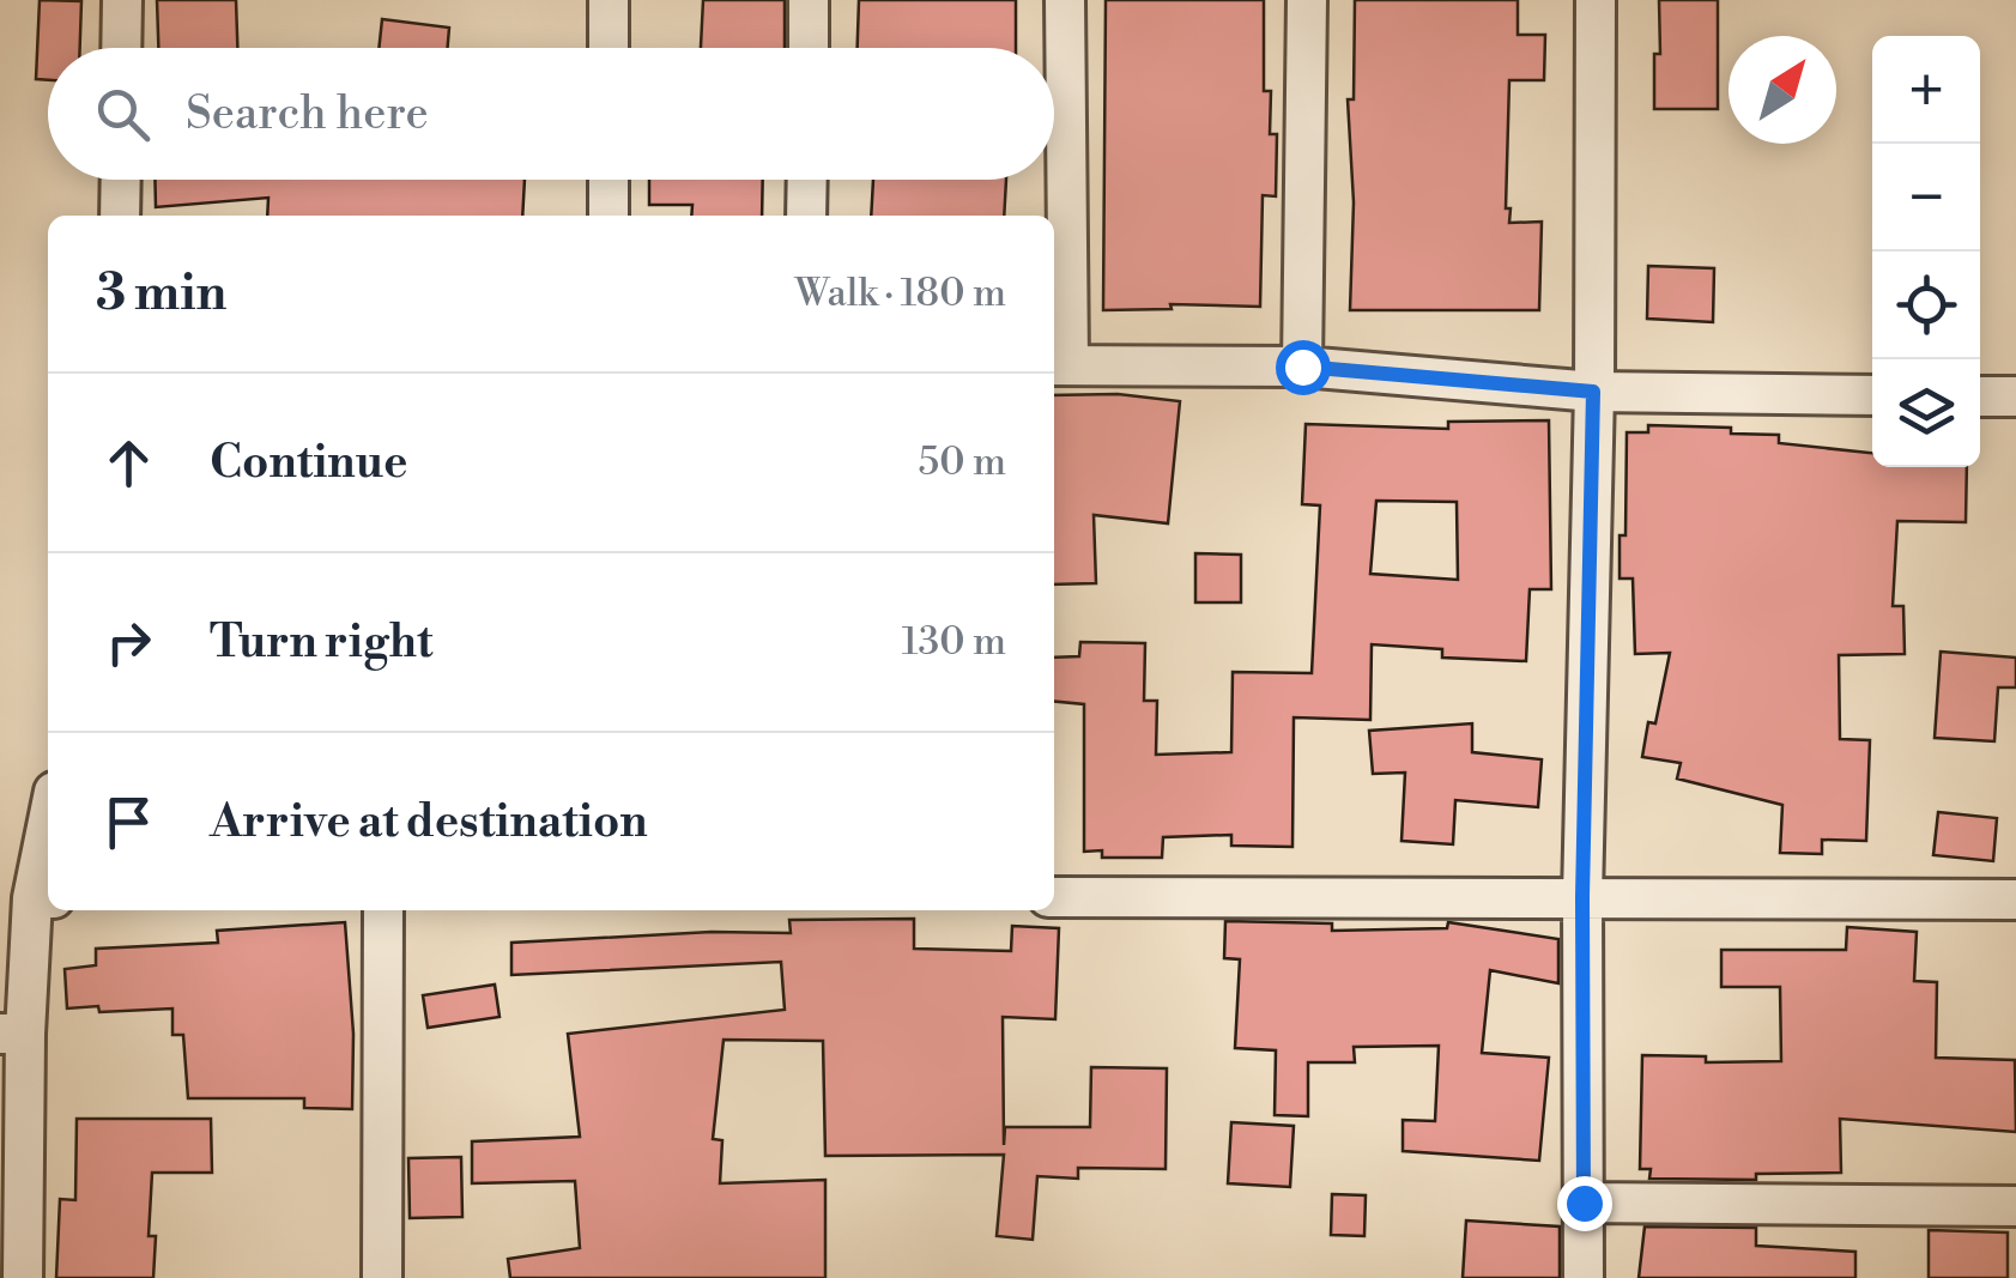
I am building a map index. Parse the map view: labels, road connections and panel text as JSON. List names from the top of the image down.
{
  "north": "top right",
  "page": {
    "map_buttons": ["+", "−"],
    "search": "Search here",
    "heading": ["3 min", "Walk · 180 m"],
    "list": [
      ["Continue", "50 m"],
      ["Turn right", "130 m"],
      "Arrive at destination"
    ]
  }
}
